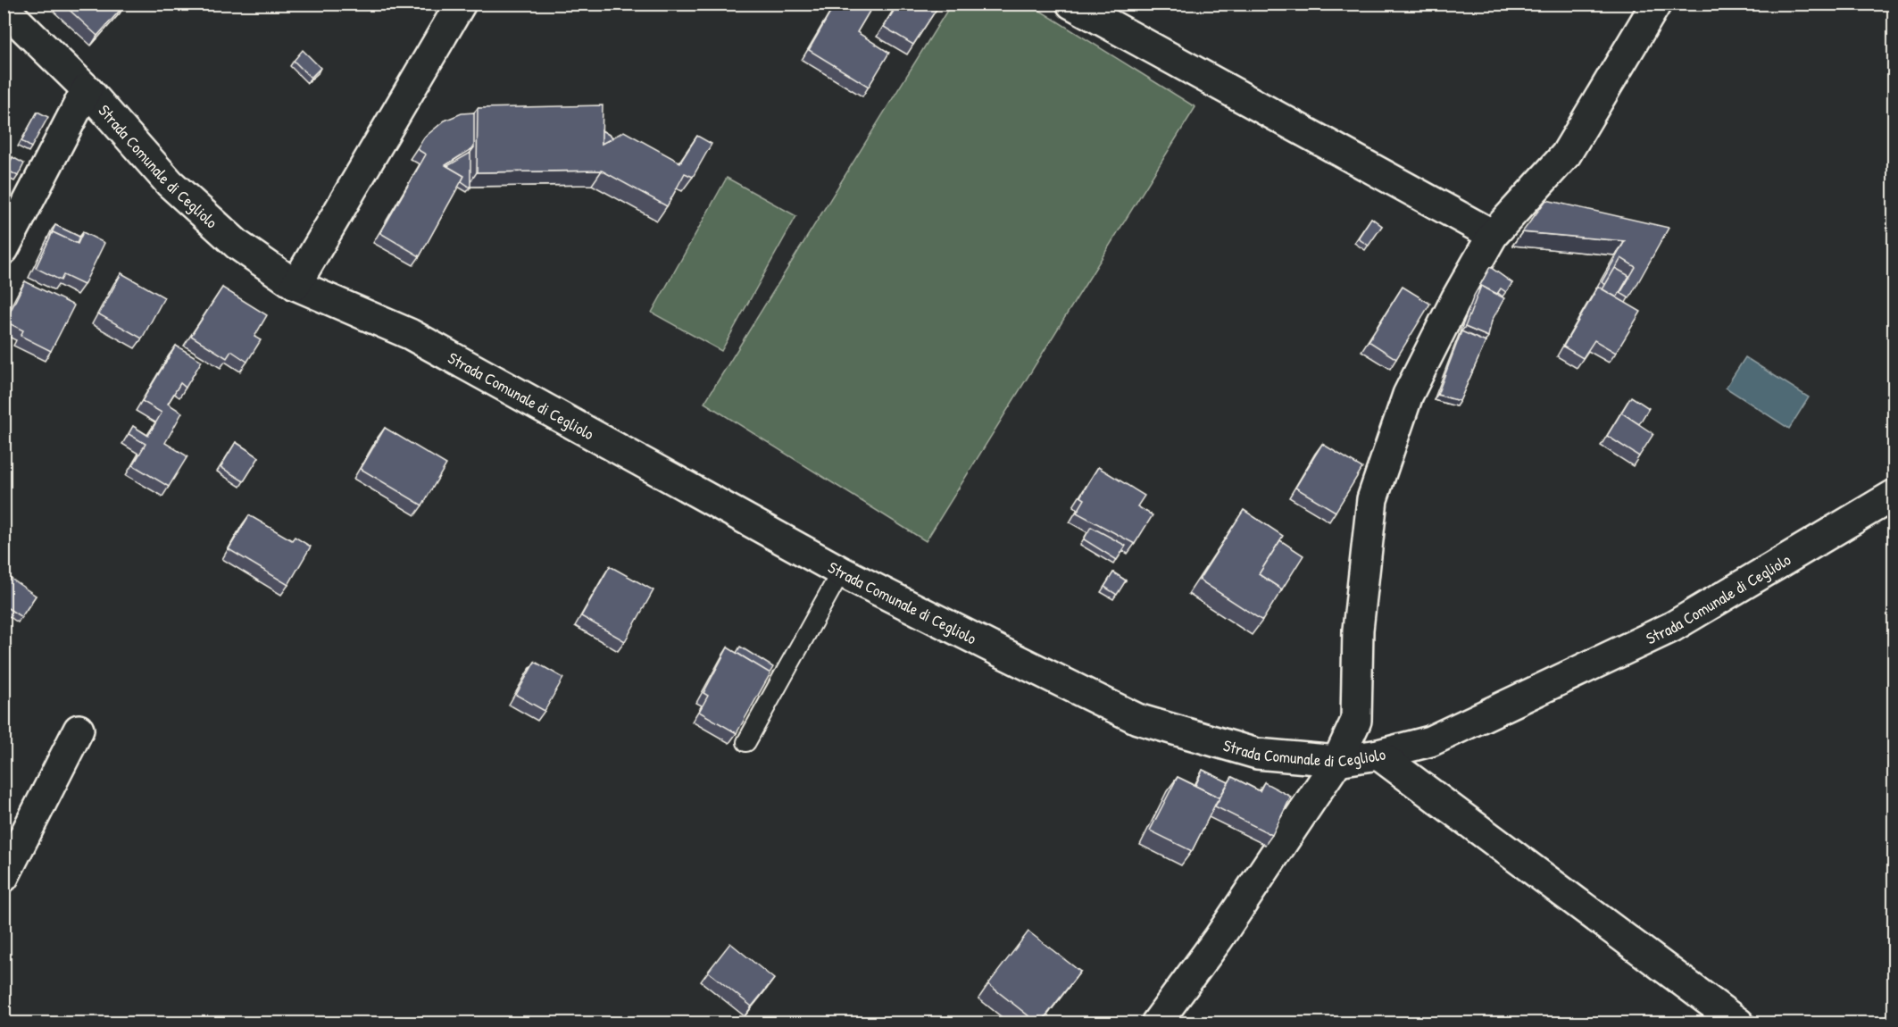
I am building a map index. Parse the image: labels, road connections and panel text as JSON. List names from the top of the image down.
{
  "streets": {
    "street": ["Strada Comunale di Cegliolo"]
  }
}
